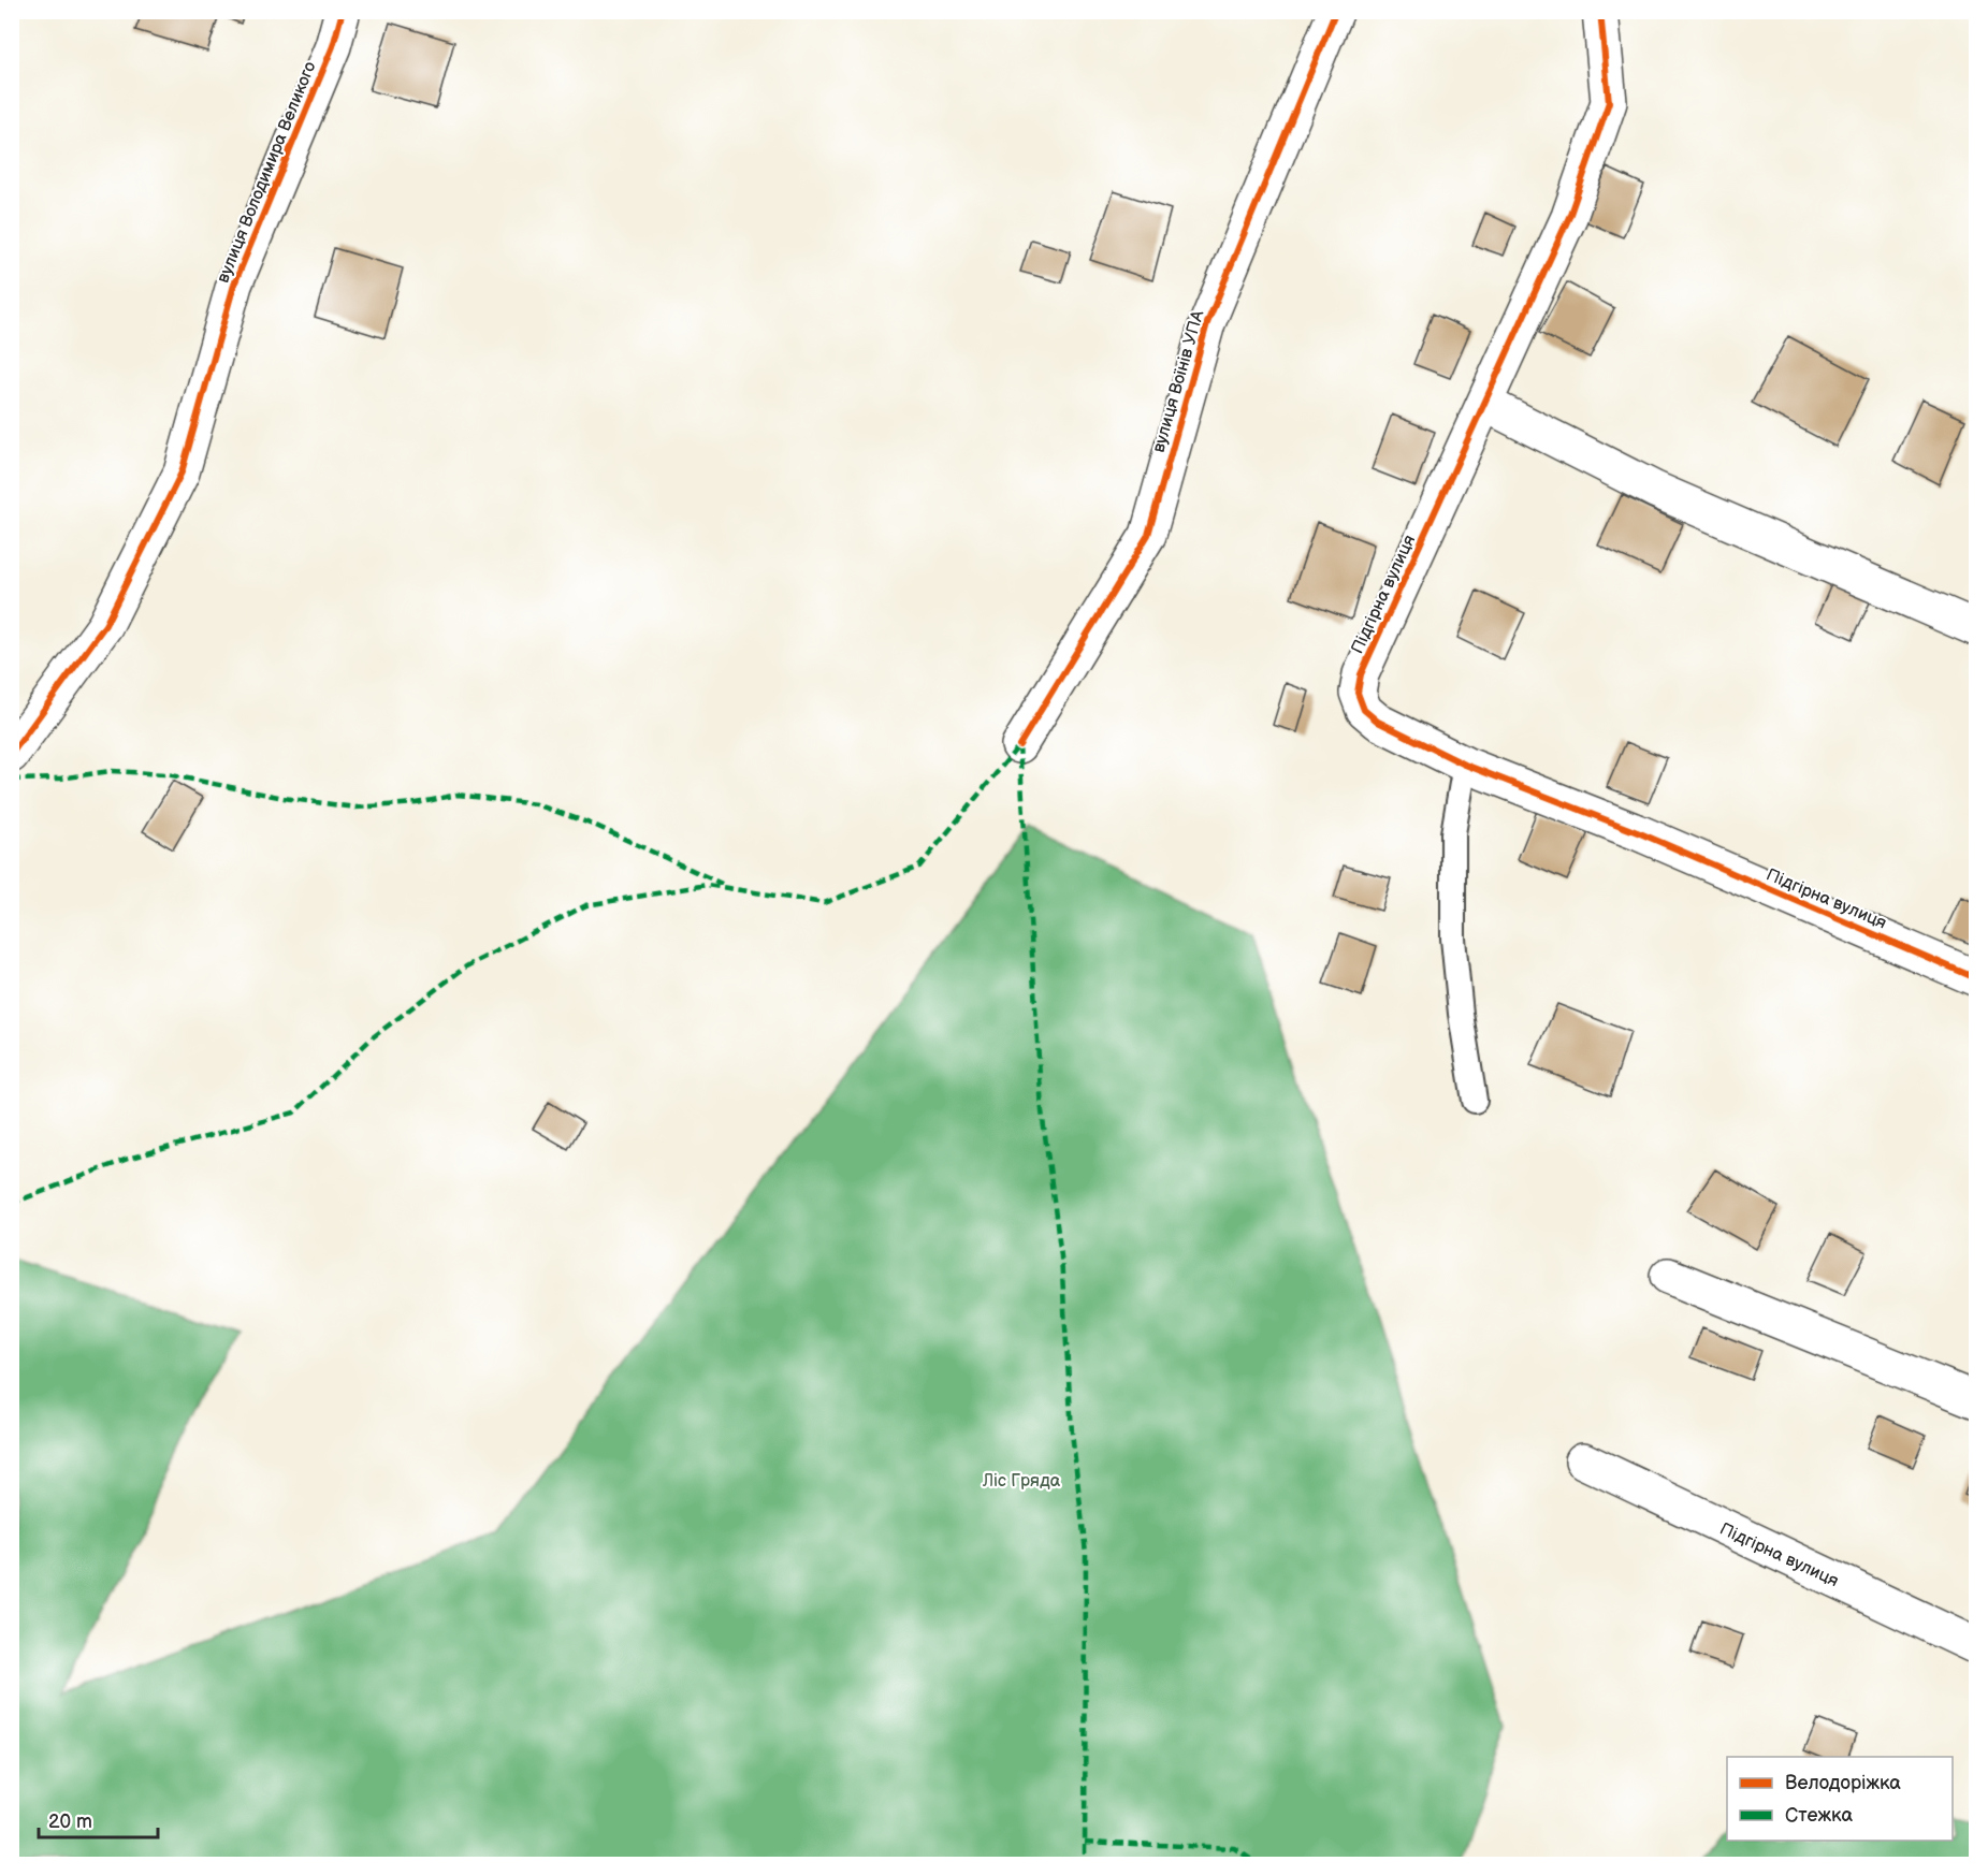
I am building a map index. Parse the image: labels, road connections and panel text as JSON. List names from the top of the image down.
{
  "streets": {
    "street": ["вулиця Володимира Великого", "вулиця Воїнів УПА", "Підгірна вулиця"]
  },
  "parks": ["Ліс Гряда"],
  "legend": ["Велодоріжка", "Стежка"],
  "scale_bar": "20 m"
}
